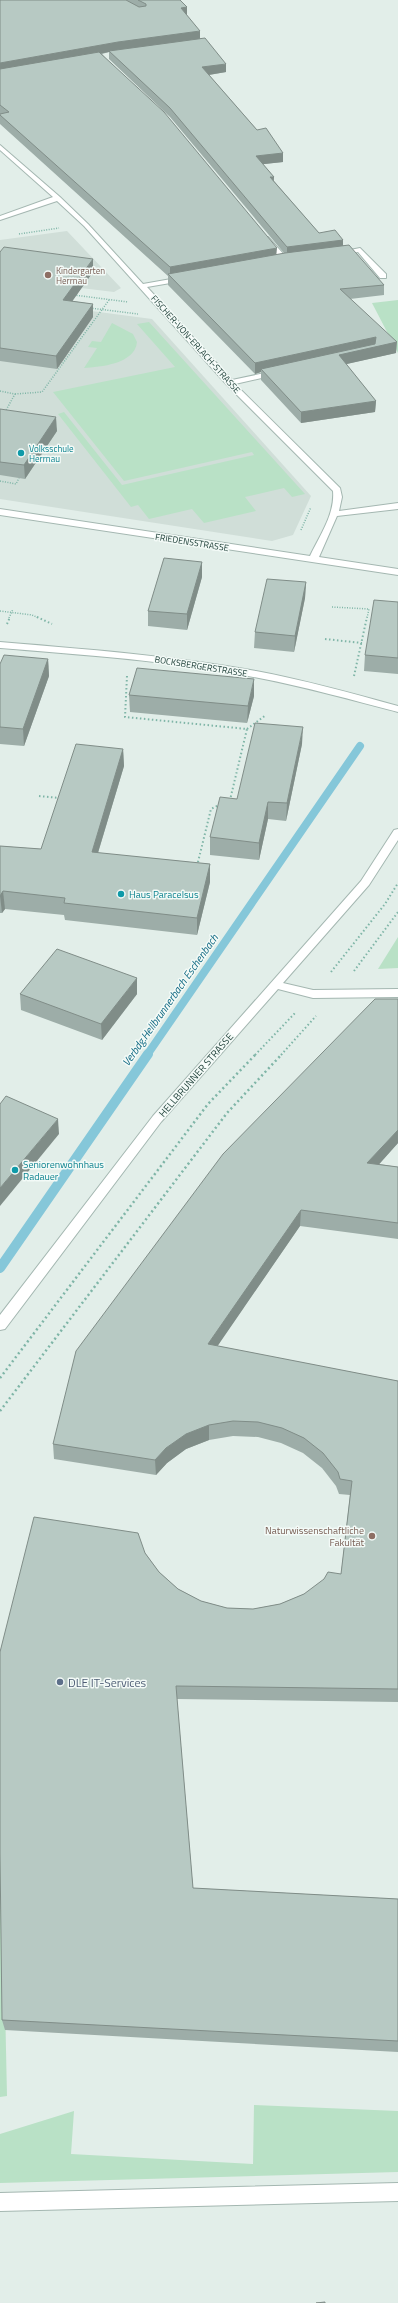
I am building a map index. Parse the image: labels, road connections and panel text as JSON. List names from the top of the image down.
{
  "streets": {
    "street": [
      "FISCHER-VON-ERLACH-STRASSE",
      "FRIEDENSSTRASSE",
      "BOCKSBERGERSTRASSE",
      "HELLBRUNNER STRASSE"
    ]
  },
  "crossings": [
    ["FISCHER-VON-ERLACH-STRASSE", "FRIEDENSSTRASSE"]
  ],
  "water": ["Verbdg.Hellbrunnerbach Eschenbach"],
  "places": [
    "Kindergarten Herrnau",
    "Volksschule Herrnau",
    "Haus Paracelsus",
    "Seniorenwohnhaus Radauer",
    "Naturwissenschaftliche Fakultät",
    "DLE IT-Services"
  ]
}
